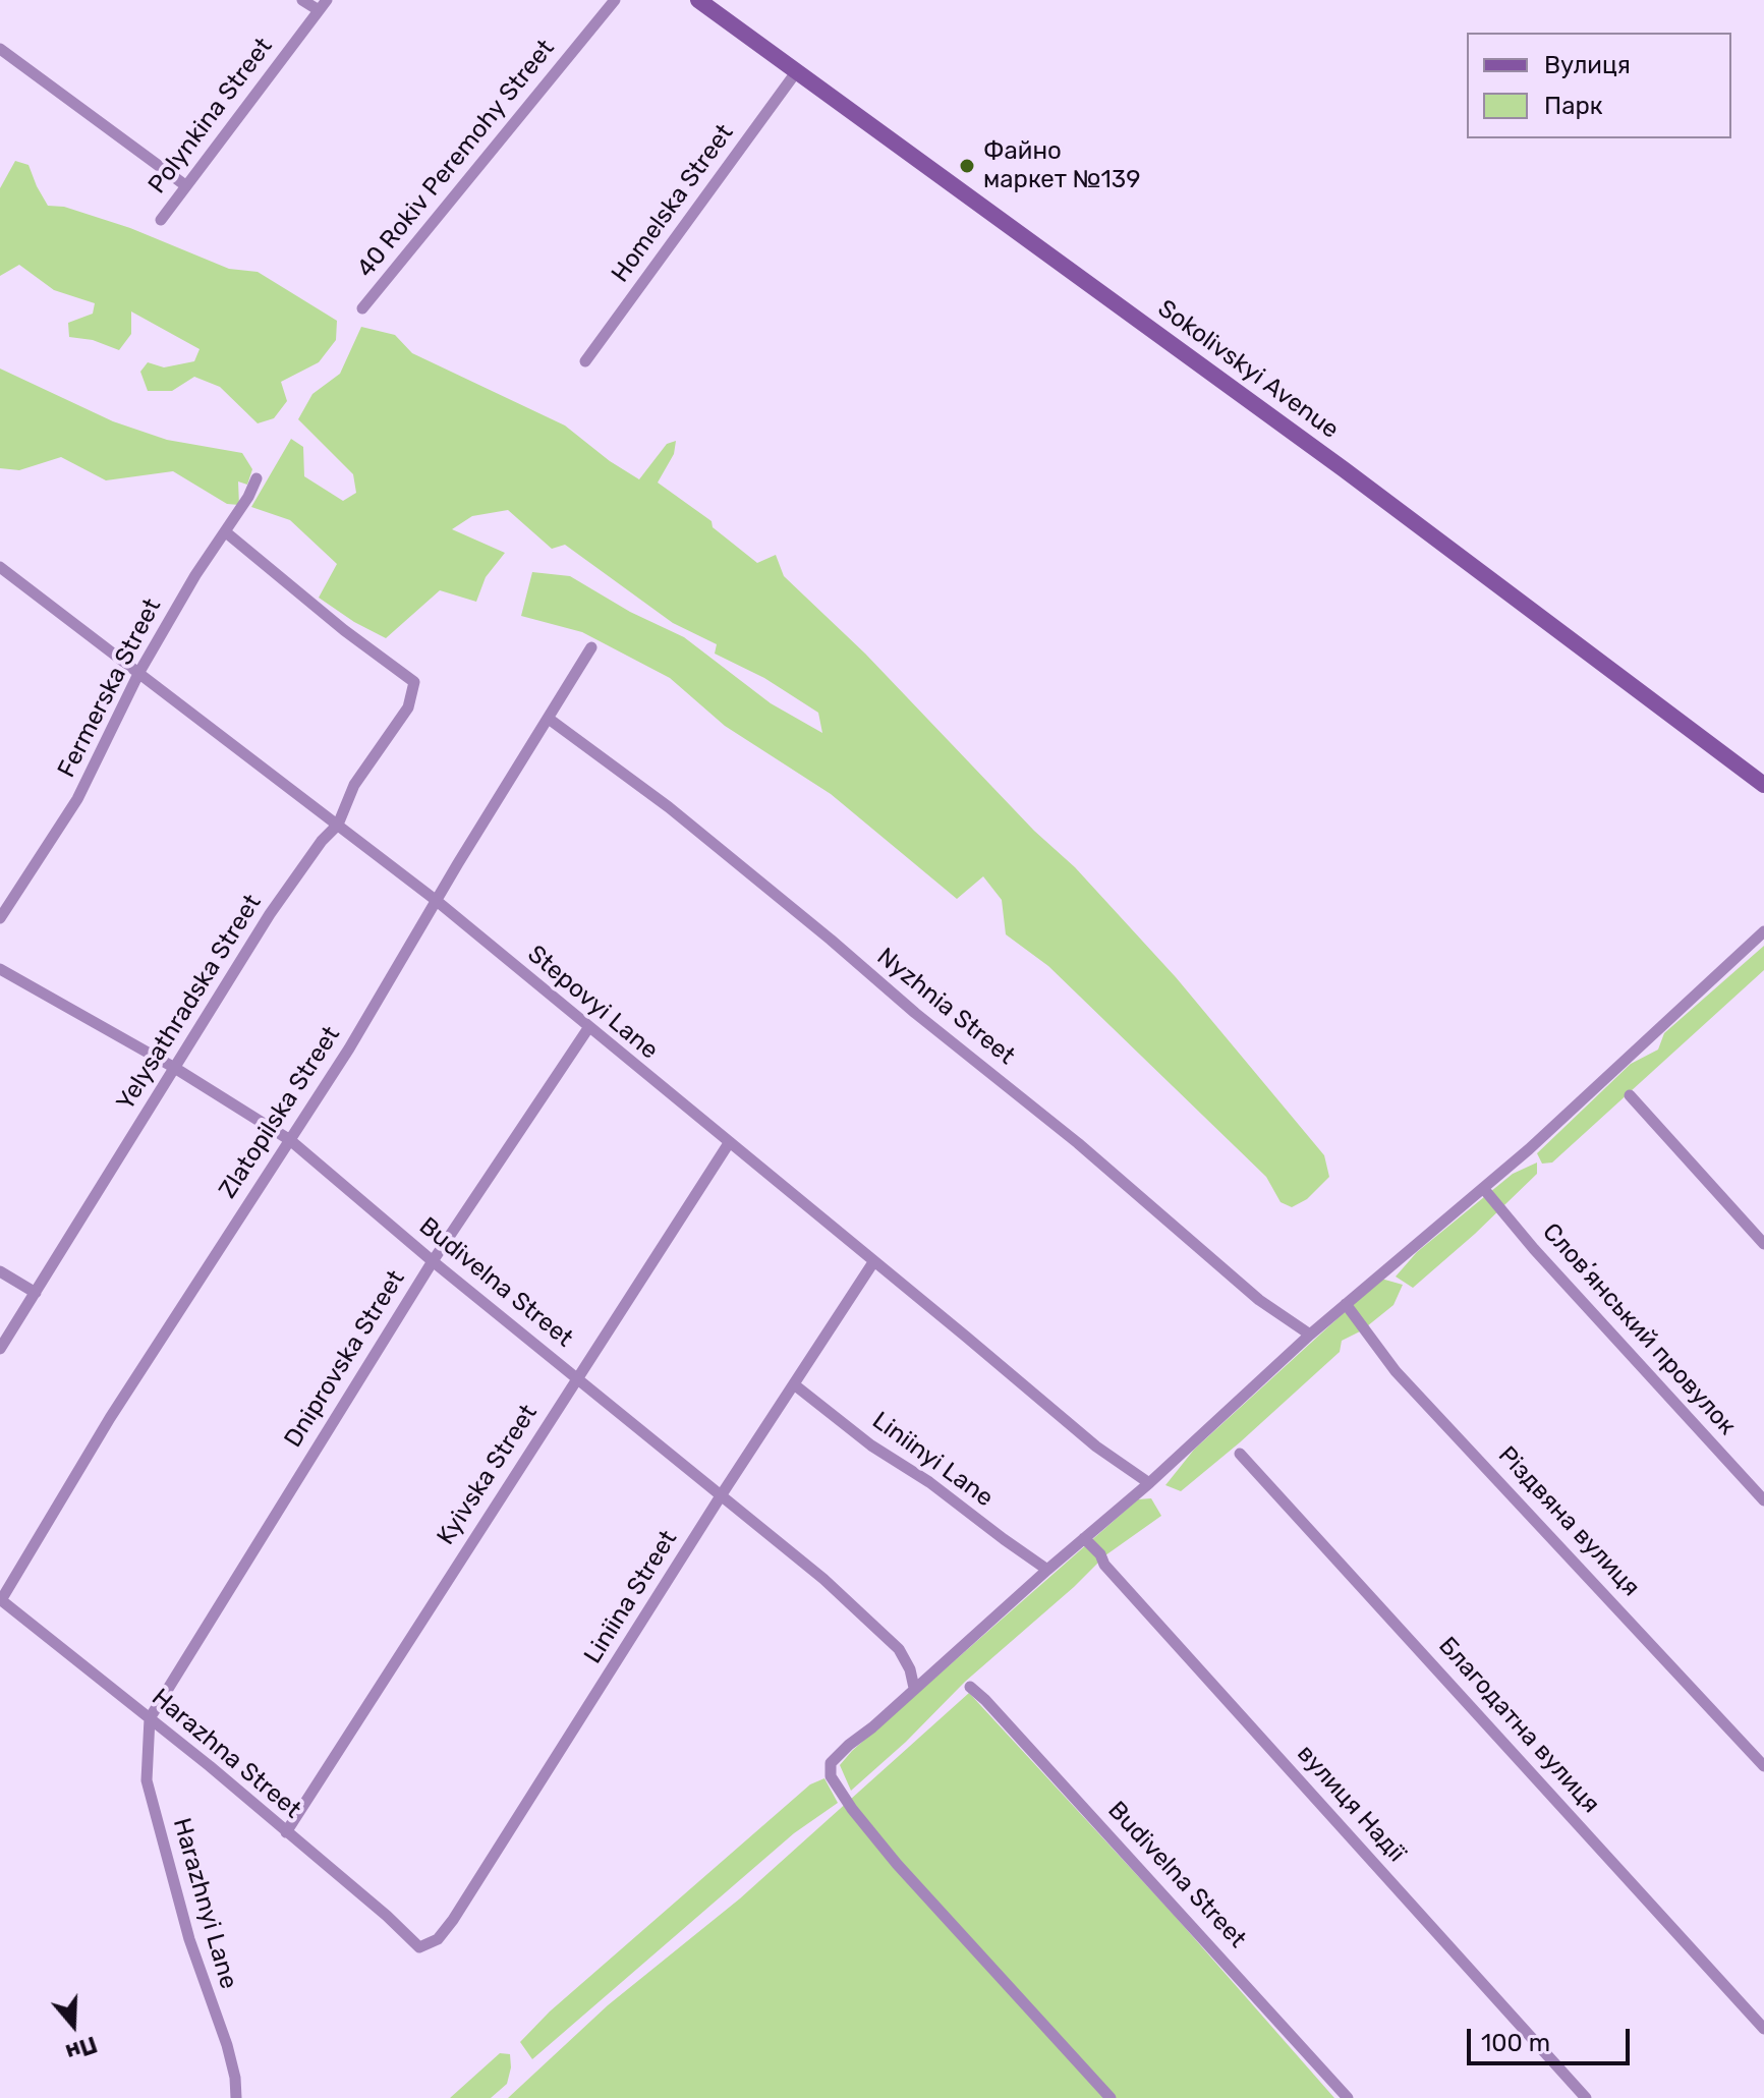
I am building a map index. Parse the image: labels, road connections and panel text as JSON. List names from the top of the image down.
{
  "streets": {
    "street": [
      "Polynkina Street",
      "40 Rokiv Peremohy Street",
      "Homelska Street",
      "Sokolivskyi Avenue",
      "Fermerska Street",
      "Yelysathradska Street",
      "Stepovyi Lane",
      "Nyzhnia Street",
      "Zlatopilska Street",
      "Budivelna Street",
      "Словʼянський провулок",
      "Dniprovska Street",
      "Liniinyi Lane",
      "Kyivska Street",
      "Різдвяна вулиця",
      "Liniina Street",
      "Благодатна вулиця",
      "Harazhna Street",
      "вулиця Надії",
      "Harazhnyi Lane"
    ]
  },
  "crossings": [
    ["Homelska Street", "Sokolivskyi Avenue"],
    ["Fermerska Street", "Yelysathradska Street"],
    ["Fermerska Street", "Stepovyi Lane"],
    ["Yelysathradska Street", "Stepovyi Lane"],
    ["Yelysathradska Street", "Budivelna Street"],
    ["Stepovyi Lane", "Zlatopilska Street"],
    ["Stepovyi Lane", "Dniprovska Street"],
    ["Stepovyi Lane", "Kyivska Street"],
    ["Stepovyi Lane", "Liniina Street"],
    ["Nyzhnia Street", "Zlatopilska Street"],
    ["Zlatopilska Street", "Budivelna Street"],
    ["Zlatopilska Street", "Harazhna Street"],
    ["Budivelna Street", "Dniprovska Street"],
    ["Budivelna Street", "Kyivska Street"],
    ["Budivelna Street", "Liniina Street"],
    ["Dniprovska Street", "Harazhna Street"],
    ["Dniprovska Street", "Harazhnyi Lane"],
    ["Liniinyi Lane", "Liniina Street"],
    ["Kyivska Street", "Harazhna Street"],
    ["Liniina Street", "Harazhna Street"],
    ["Harazhna Street", "Harazhnyi Lane"]
  ],
  "places": ["Файно маркет №139"],
  "legend": ["Вулиця", "Парк"],
  "scale_bar": "100 m",
  "north": "bottom"
}
